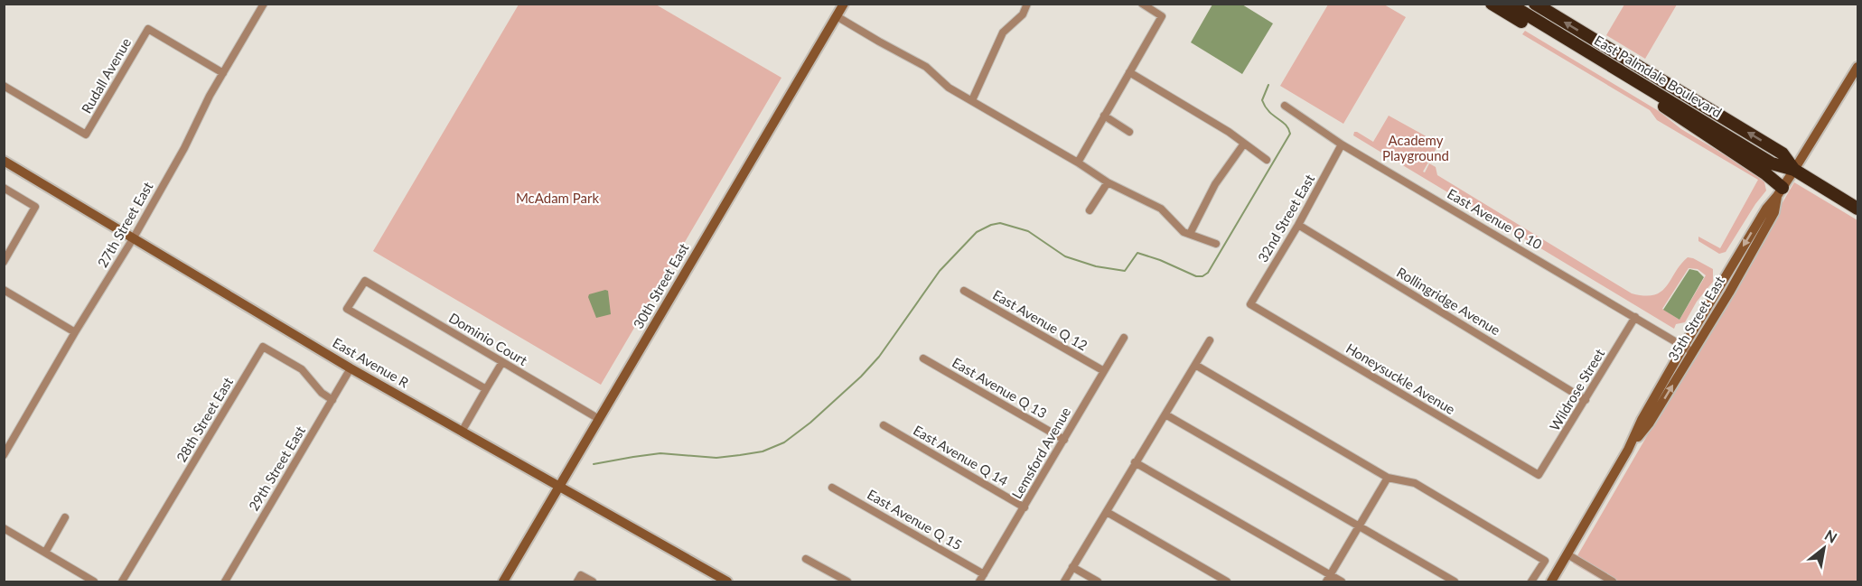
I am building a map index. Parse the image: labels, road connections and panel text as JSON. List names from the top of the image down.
{
  "streets": {
    "highway": ["East Palmdale Boulevard"],
    "street": [
      "Rudall Avenue",
      "32nd Street East",
      "East Avenue Q 10",
      "27th Street East",
      "30th Street East",
      "Rollingridge Avenue",
      "35th Street East",
      "East Avenue Q 12",
      "Dominio Court",
      "East Avenue R",
      "Honeysuckle Avenue",
      "East Avenue Q 13",
      "Wildrose Street",
      "28th Street East",
      "Lemsford Avenue",
      "East Avenue Q 14",
      "29th Street East",
      "East Avenue Q 15"
    ]
  },
  "crossings": [
    ["Rudall Avenue", "27th Street East"],
    ["East Palmdale Boulevard", "35th Street East"],
    ["32nd Street East", "East Avenue Q 10"],
    ["32nd Street East", "Rollingridge Avenue"],
    ["32nd Street East", "Honeysuckle Avenue"],
    ["East Avenue Q 10", "35th Street East"],
    ["East Avenue Q 10", "Wildrose Street"],
    ["27th Street East", "East Avenue R"],
    ["30th Street East", "Dominio Court"],
    ["30th Street East", "East Avenue R"],
    ["Rollingridge Avenue", "Wildrose Street"],
    ["East Avenue Q 12", "Lemsford Avenue"],
    ["East Avenue R", "29th Street East"],
    ["Honeysuckle Avenue", "Wildrose Street"],
    ["East Avenue Q 13", "Lemsford Avenue"],
    ["28th Street East", "29th Street East"],
    ["Lemsford Avenue", "East Avenue Q 14"],
    ["Lemsford Avenue", "East Avenue Q 15"]
  ],
  "parks": ["Academy Playground", "McAdam Park"],
  "north": "top right"
}
